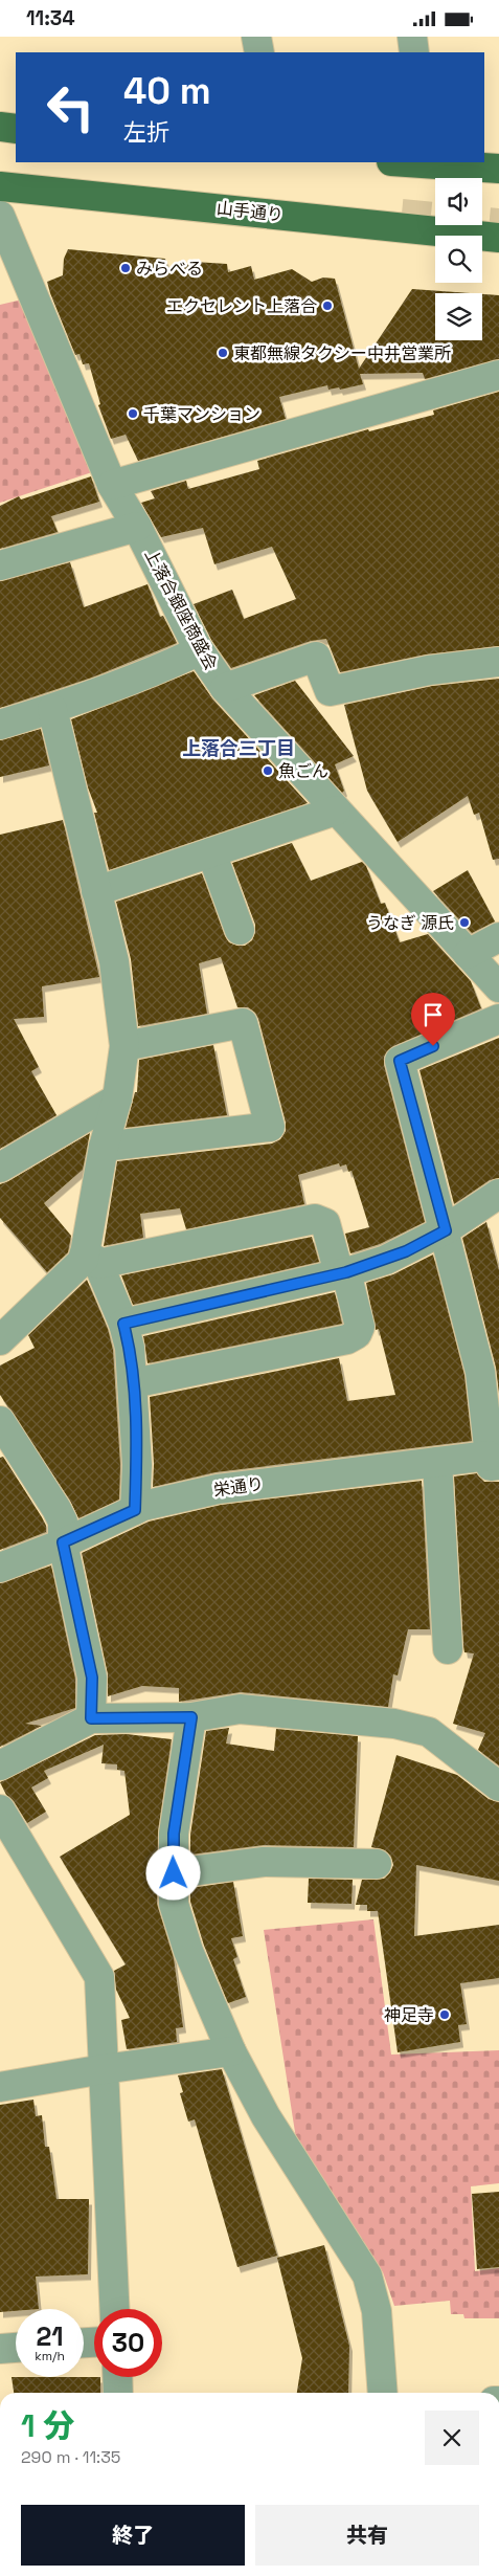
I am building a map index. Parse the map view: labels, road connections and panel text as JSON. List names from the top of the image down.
{
  "streets": {
    "main road": ["山手通り"],
    "street": ["上落合銀座商盛会", "栄通り"]
  },
  "districts": ["上落合三丁目"],
  "places": [
    "みらべる",
    "エクセレント上落合",
    "東都無線タクシー中井営業所",
    "千葉マンション",
    "魚ごん",
    "うなぎ 源氏",
    "神足寺"
  ],
  "page": {
    "status": "11:34",
    "turn": ["40 m", "左折"],
    "speed": "21 km/h",
    "limit": "30",
    "heading": ["1 分", "290 m · 11:35"],
    "buttons": ["終了", "共有"]
  }
}
